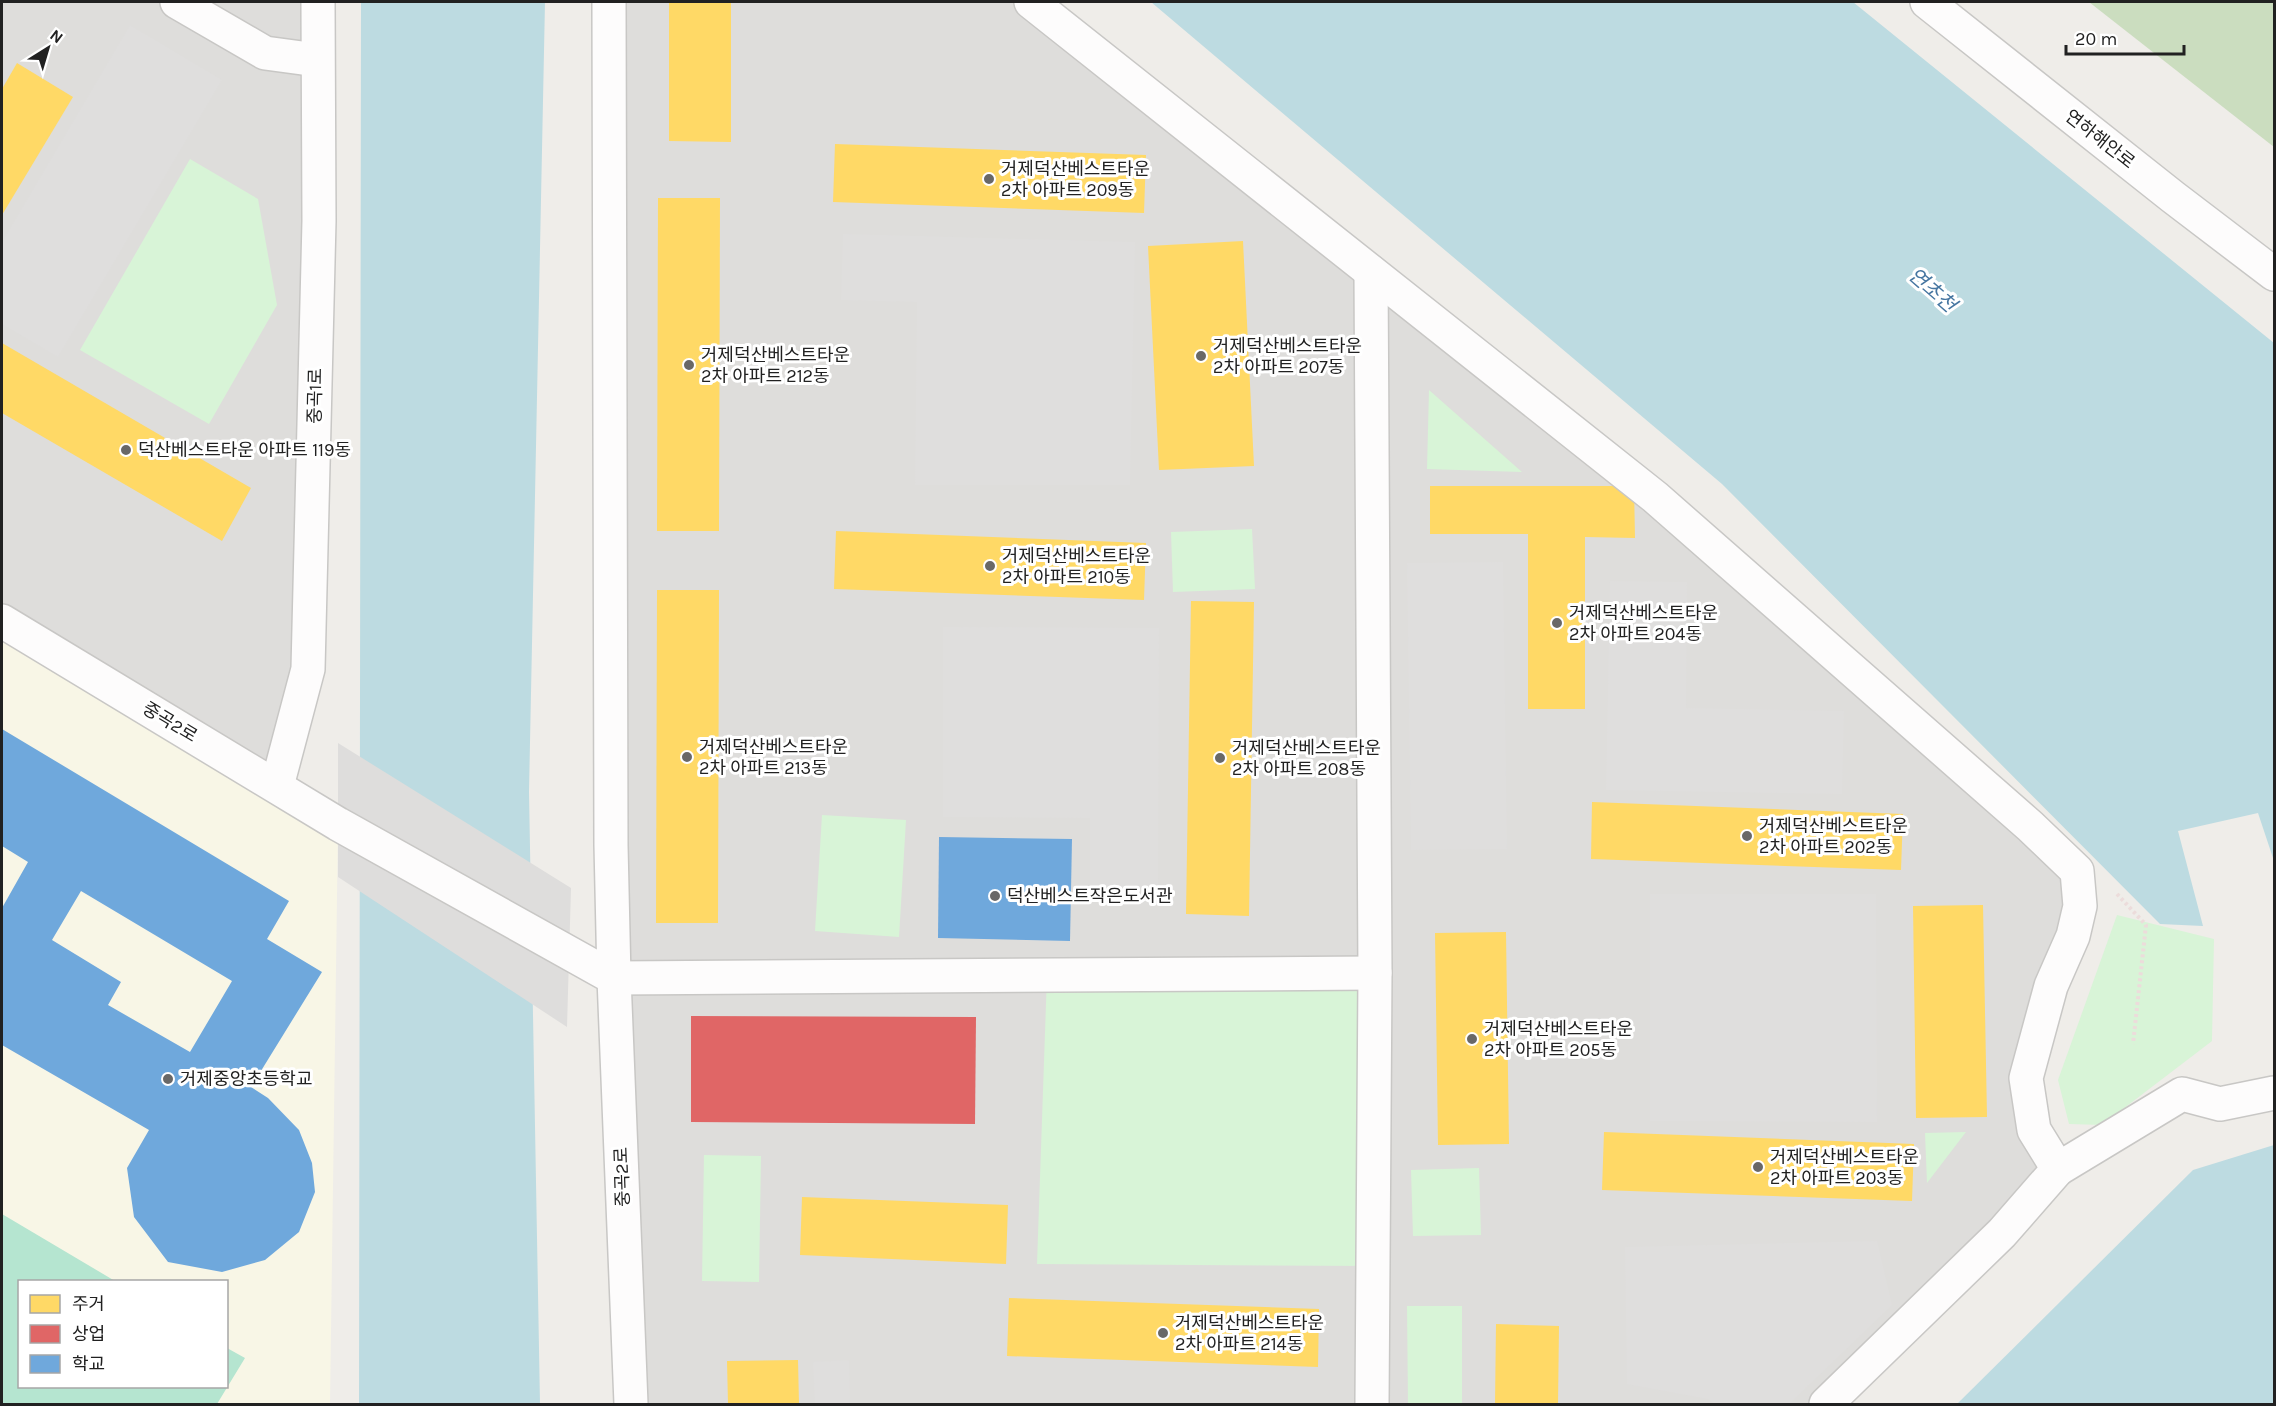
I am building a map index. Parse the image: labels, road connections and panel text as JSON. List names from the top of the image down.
{
  "streets": {
    "street": ["연하해안로", "중곡1로", "중곡2로"]
  },
  "crossings": [
    ["중곡1로", "중곡2로"]
  ],
  "water": ["연초천"],
  "places": [
    "거제덕산베스트타운 2차 아파트 209동",
    "거제덕산베스트타운 2차 아파트 207동",
    "거제덕산베스트타운 2차 아파트 212동",
    "덕산베스트타운 아파트 119동",
    "거제덕산베스트타운 2차 아파트 210동",
    "거제덕산베스트타운 2차 아파트 204동",
    "거제덕산베스트타운 2차 아파트 213동",
    "거제덕산베스트타운 2차 아파트 208동",
    "거제덕산베스트타운 2차 아파트 202동",
    "덕산베스트작은도서관",
    "거제덕산베스트타운 2차 아파트 205동",
    "거제중앙초등학교",
    "거제덕산베스트타운 2차 아파트 203동",
    "거제덕산베스트타운 2차 아파트 214동"
  ],
  "legend": ["주거", "상업", "학교"],
  "scale_bar": "20 m",
  "north": "top right"
}
